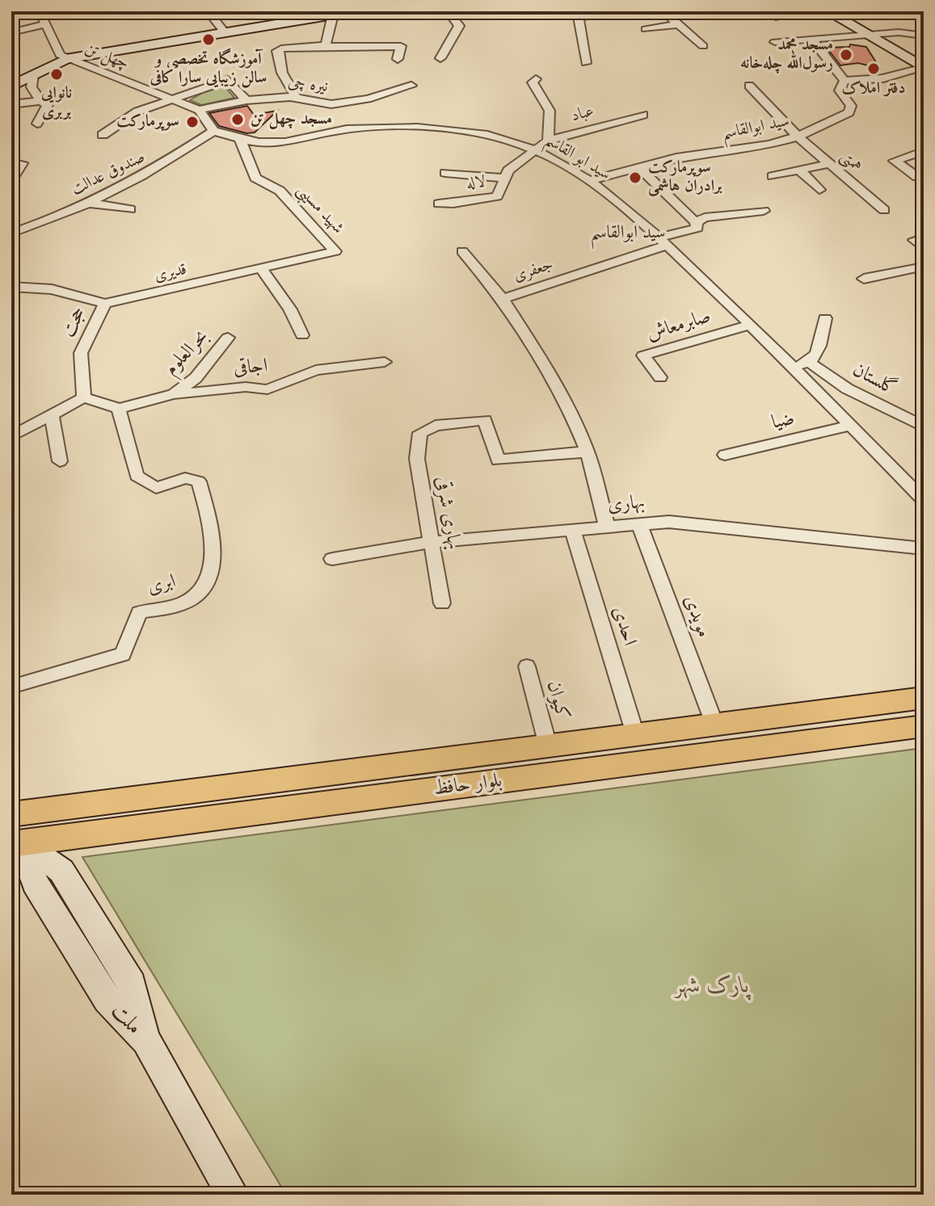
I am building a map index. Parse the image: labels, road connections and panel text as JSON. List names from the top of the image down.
{
  "streets": {
    "main road": ["بلوار حافظ", "ملت"],
    "street": [
      "چهل تن",
      "نیره چی",
      "عباد",
      "سید ابوالقاسم",
      "سید ابو القاسم",
      "همتی",
      "صندوق عدالت",
      "لاله",
      "شهید مسیبی",
      "جعفری",
      "قدیری",
      "حجت",
      "صابرمعاش",
      "بحرالعلوم",
      "اجاقی",
      "گلستان",
      "ضیا",
      "بهاری",
      "بهاری شرقی",
      "ابری",
      "مویدی",
      "احدی",
      "کیوان"
    ]
  },
  "crossings": [
    ["چهل تن", "نیره چی"],
    ["عباد", "سید ابو القاسم"],
    ["عباد", "لاله"],
    ["سید ابوالقاسم", "سید ابو القاسم"],
    ["سید ابوالقاسم", "همتی"],
    ["سید ابو القاسم", "صندوق عدالت"],
    ["سید ابو القاسم", "لاله"],
    ["سید ابو القاسم", "شهید مسیبی"],
    ["سید ابو القاسم", "جعفری"],
    ["سید ابو القاسم", "صابرمعاش"],
    ["سید ابو القاسم", "ضیا"],
    ["شهید مسیبی", "قدیری"],
    ["جعفری", "بهاری"],
    ["جعفری", "بهاری شرقی"],
    ["قدیری", "حجت"],
    ["بحرالعلوم", "اجاقی"],
    ["اجاقی", "ابری"],
    ["بهاری", "بهاری شرقی"],
    ["بهاری", "مویدی"],
    ["بهاری", "احدی"],
    ["مویدی", "بلوار حافظ"],
    ["احدی", "بلوار حافظ"],
    ["کیوان", "بلوار حافظ"],
    ["بلوار حافظ", "ملت"]
  ],
  "districts": ["سید ابوالقاسم"],
  "parks": ["پارک شهر"],
  "places": [
    "آموزشگاه تخصصی و سالن زیبایی سارا کافی",
    "مسجد محمد رسول‌‌الله چله‌خانه",
    "دفتر املاک",
    "نانوایی بربری",
    "مسجد چهل تن",
    "سوپرمارکت",
    "سوپرمارکت برادران هاشمی"
  ]
}
